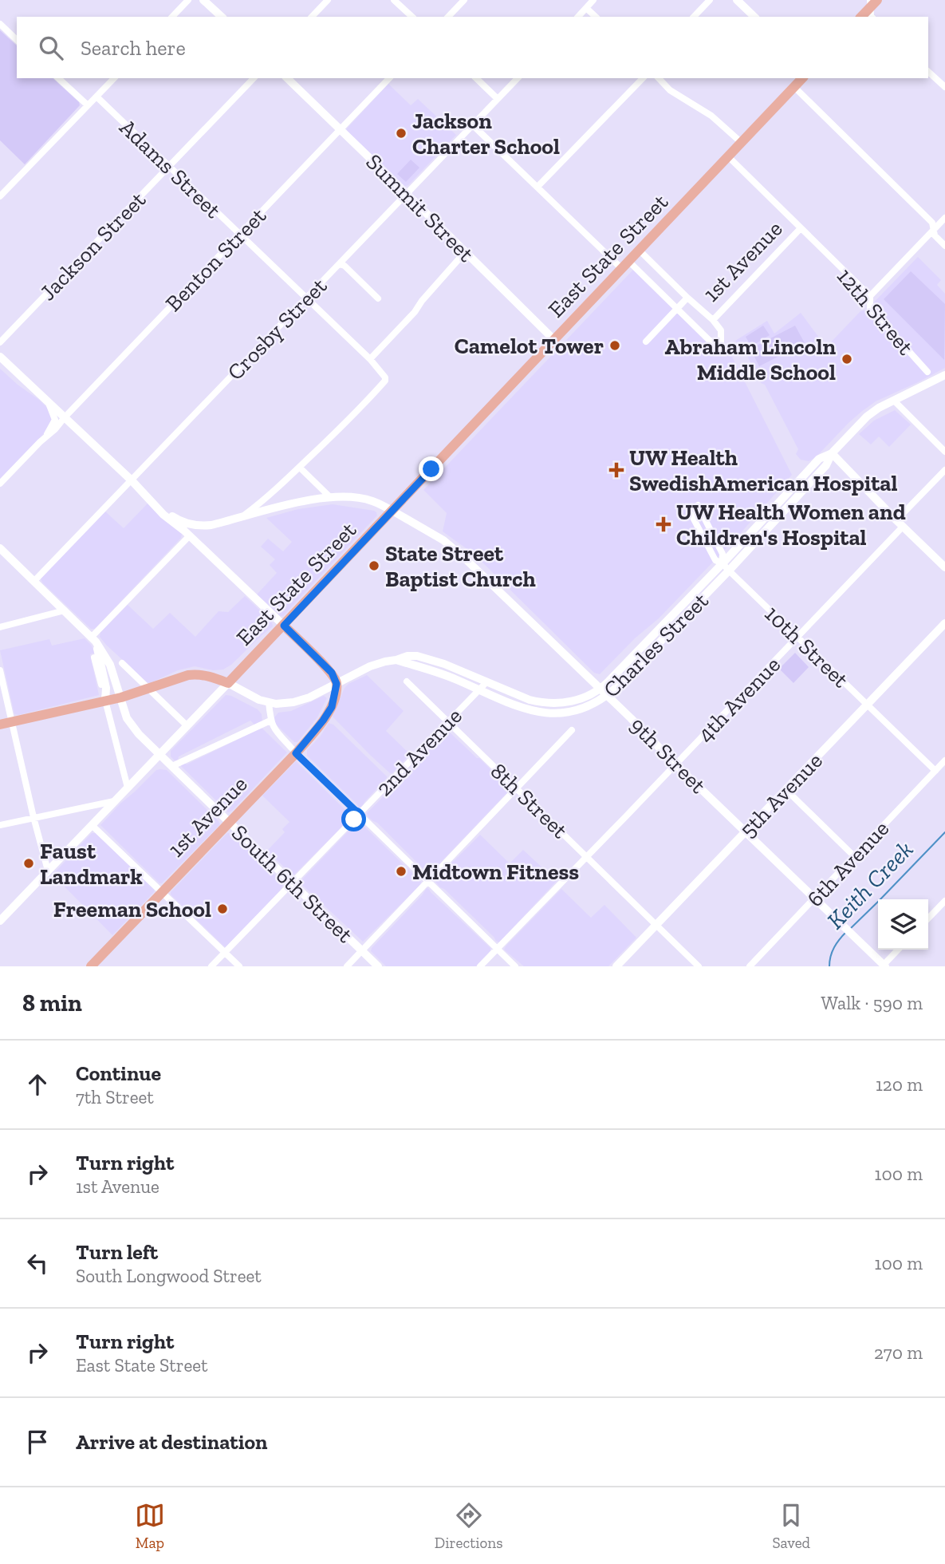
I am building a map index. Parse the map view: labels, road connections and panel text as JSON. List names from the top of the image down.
{
  "streets": {
    "main road": [
      "East State Street",
      "1st Avenue",
      "Charles Street",
      "5th Avenue",
      "South 6th Street"
    ],
    "street": [
      "Adams Street",
      "Summit Street",
      "Jackson Street",
      "Benton Street",
      "12th Street",
      "Crosby Street",
      "10th Street",
      "4th Avenue",
      "2nd Avenue",
      "9th Street",
      "8th Street",
      "6th Avenue"
    ]
  },
  "crossings": [
    ["Adams Street", "Jackson Street"],
    ["Adams Street", "Benton Street"],
    ["Adams Street", "Crosby Street"],
    ["Summit Street", "East State Street"],
    ["Summit Street", "Benton Street"],
    ["Summit Street", "Crosby Street"],
    ["East State Street", "12th Street"],
    ["East State Street", "Charles Street"],
    ["East State Street", "9th Street"],
    ["East State Street", "South 6th Street"],
    ["1st Avenue", "12th Street"],
    ["1st Avenue", "Charles Street"],
    ["1st Avenue", "South 6th Street"],
    ["Crosby Street", "South 6th Street"],
    ["Charles Street", "10th Street"],
    ["Charles Street", "2nd Avenue"],
    ["Charles Street", "9th Street"],
    ["10th Street", "4th Avenue"],
    ["10th Street", "5th Avenue"],
    ["10th Street", "6th Avenue"],
    ["4th Avenue", "9th Street"],
    ["4th Avenue", "8th Street"],
    ["2nd Avenue", "8th Street"],
    ["2nd Avenue", "South 6th Street"],
    ["9th Street", "5th Avenue"],
    ["9th Street", "6th Avenue"],
    ["5th Avenue", "8th Street"]
  ],
  "water": ["Keith Creek"],
  "places": {
    "other": [
      "Jackson Charter School",
      "Camelot Tower",
      "Abraham Lincoln Middle School",
      "State Street Baptist Church",
      "Faust Landmark",
      "Midtown Fitness",
      "Freeman School"
    ],
    "health": ["UW Health SwedishAmerican Hospital", "UW Health Women and Children's Hospital"]
  },
  "page": {
    "search": "Search here",
    "heading": ["8 min", "Walk · 590 m"],
    "list": [
      ["Continue", "7th Street", "120 m"],
      ["Turn right", "1st Avenue", "100 m"],
      ["Turn left", "South Longwood Street", "100 m"],
      ["Turn right", "East State Street", "270 m"],
      "Arrive at destination"
    ],
    "nav": ["Map", "Directions", "Saved"]
  }
}
